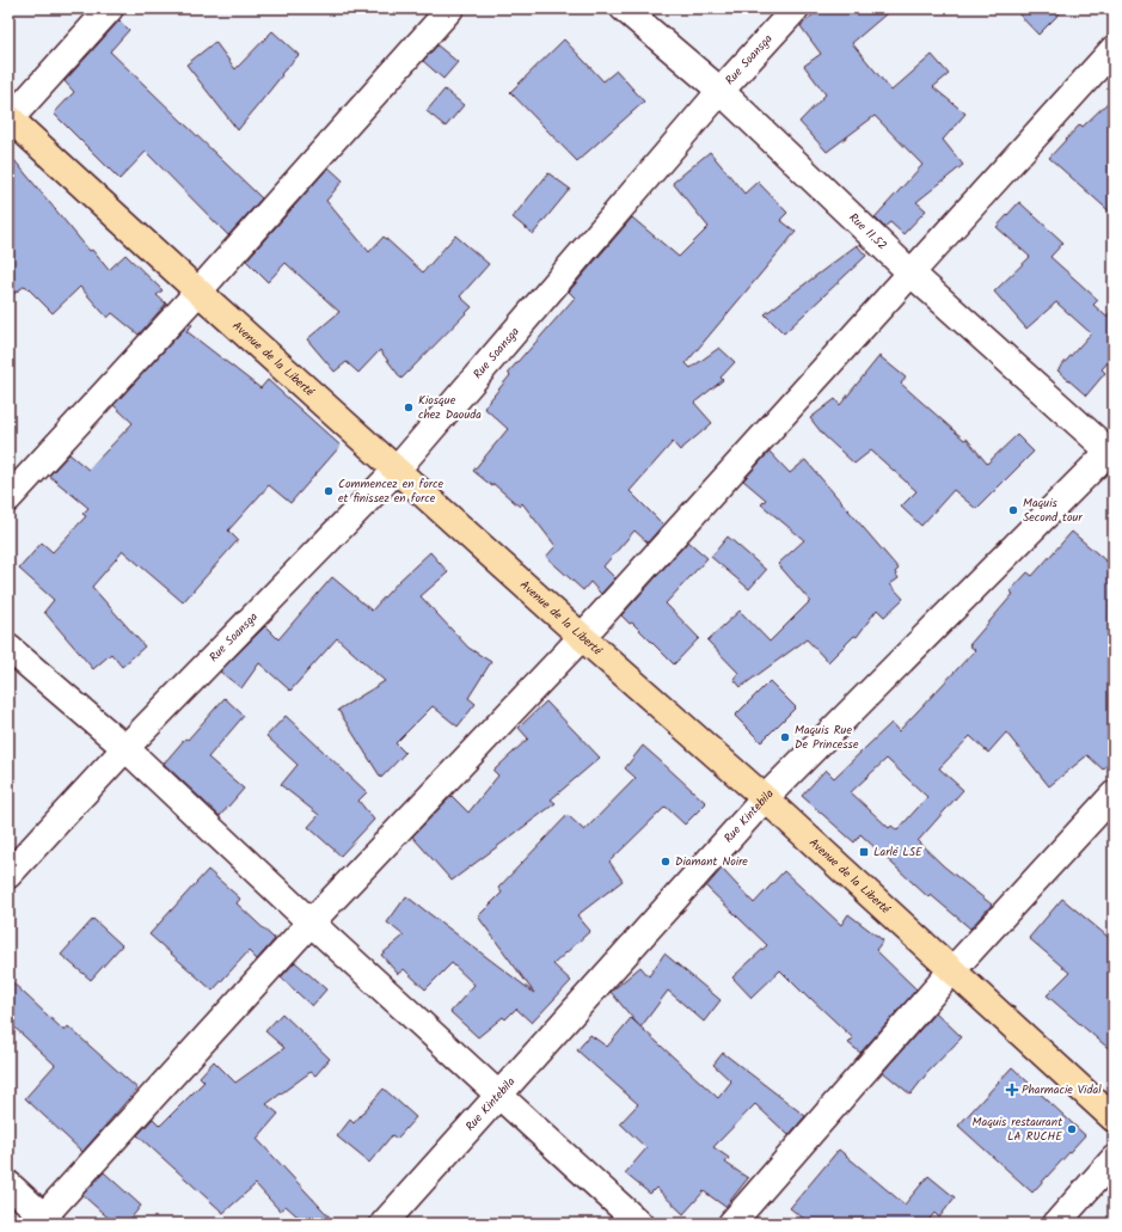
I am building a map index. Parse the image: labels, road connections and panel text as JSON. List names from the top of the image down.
{
  "streets": {
    "main road": ["Avenue de la Liberté"],
    "street": ["Rue Soansga", "Rue 11.52", "Rue Kintebila"]
  },
  "crossings": [
    ["Rue Soansga", "Rue 11.52"],
    ["Rue Soansga", "Avenue de la Liberté"],
    ["Rue 11.52", "Rue Kintebila"],
    ["Avenue de la Liberté", "Rue Kintebila"]
  ],
  "places": {
    "other": [
      "Kiosque chez Daouda",
      "Commencez en force et finissez en force",
      "Maquis Second tour",
      "Maquis Rue De Princesse",
      "Diamant Noire",
      "Maquis restaurant LA RUCHE"
    ],
    "transit": ["Larlé LSE"],
    "health": ["Pharmacie Vidal"]
  }
}
